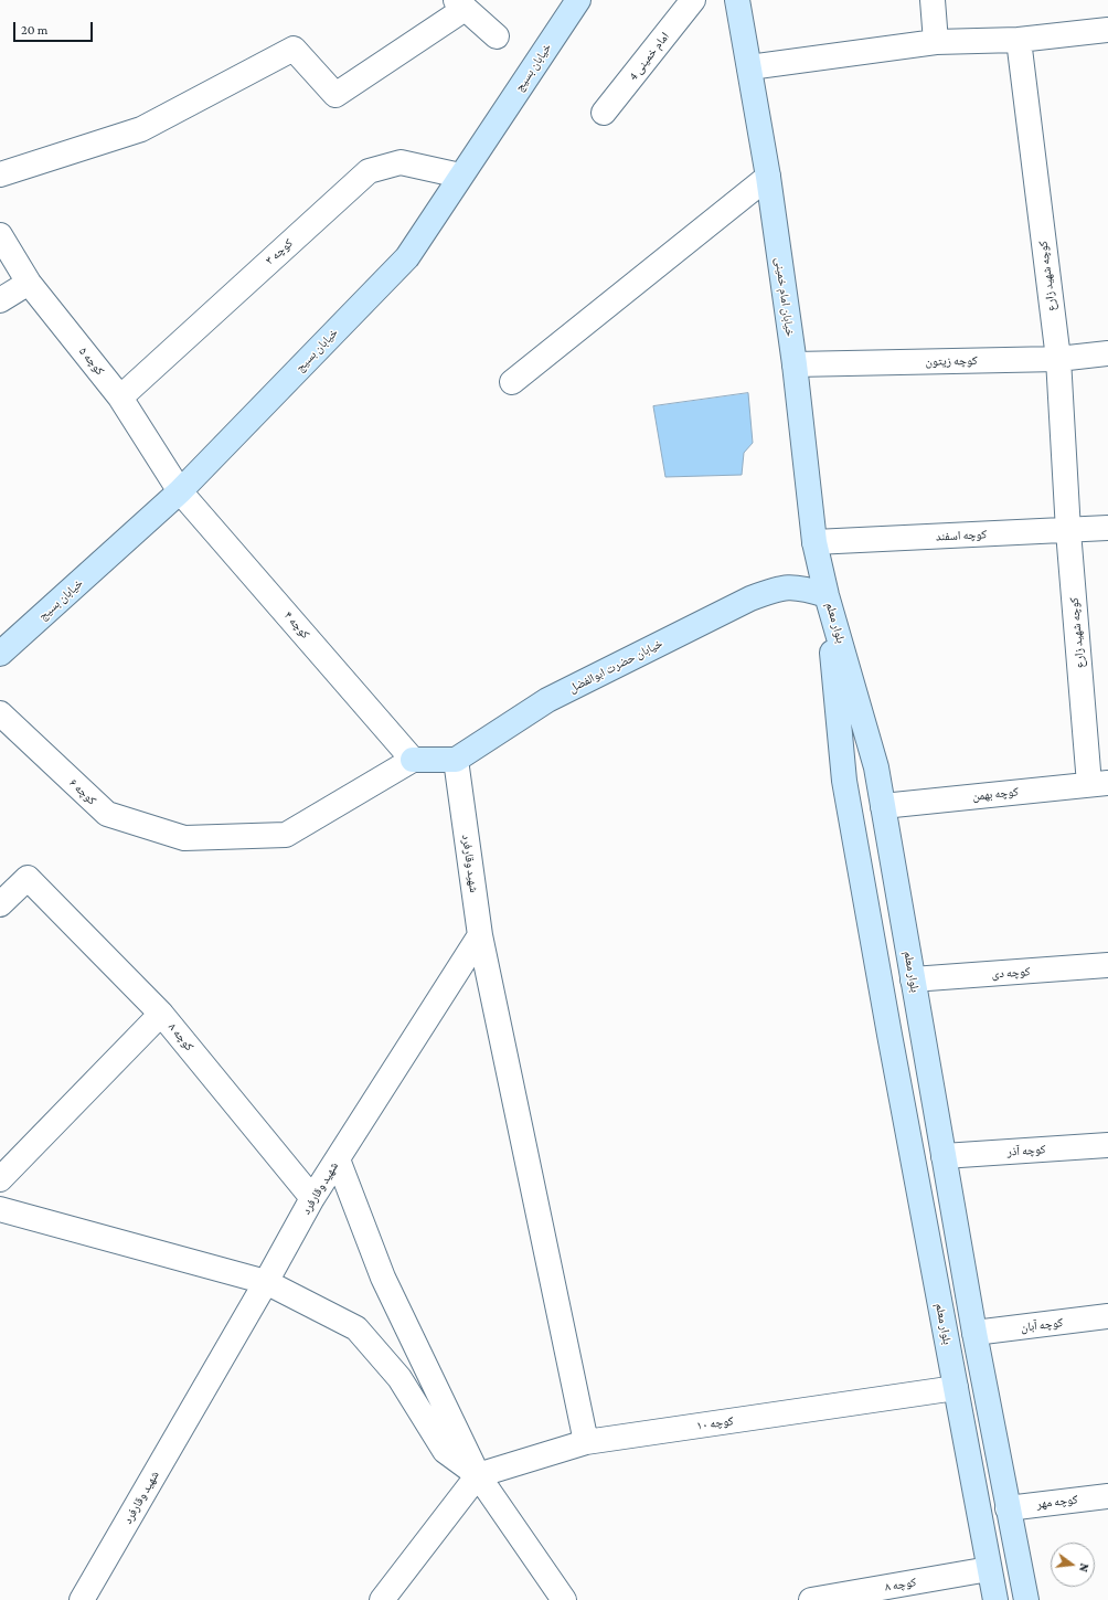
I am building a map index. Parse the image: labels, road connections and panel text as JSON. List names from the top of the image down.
{
  "streets": {
    "street": [
      "امام خمینی 4",
      "خیابان بسیج",
      "کوچه ۳",
      "کوچه شهید زارع",
      "خیابان امام خمینی",
      "کوچه ۵",
      "کوچه زیتون",
      "کوچه اسفند",
      "بلوار معلم",
      "کوچه ۴",
      "خیابان حضرت ابوالفضل",
      "کوچه ۶",
      "کوچه بهمن",
      "شهید وقارفرد",
      "کوچه دی",
      "کوچه ۸",
      "کوچه آذر",
      "کوچه آبان",
      "کوچه ۱۰",
      "کوچه مهر"
    ]
  },
  "crossings": [
    ["خیابان بسیج", "کوچه ۳"],
    ["خیابان بسیج", "کوچه ۵"],
    ["خیابان بسیج", "کوچه ۴"],
    ["کوچه ۳", "کوچه ۵"],
    ["کوچه شهید زارع", "کوچه زیتون"],
    ["کوچه شهید زارع", "کوچه اسفند"],
    ["کوچه شهید زارع", "کوچه بهمن"],
    ["خیابان امام خمینی", "کوچه زیتون"],
    ["خیابان امام خمینی", "کوچه اسفند"],
    ["خیابان امام خمینی", "بلوار معلم"],
    ["خیابان امام خمینی", "خیابان حضرت ابوالفضل"],
    ["کوچه ۵", "کوچه ۴"],
    ["بلوار معلم", "خیابان حضرت ابوالفضل"],
    ["بلوار معلم", "کوچه بهمن"],
    ["بلوار معلم", "کوچه دی"],
    ["بلوار معلم", "کوچه ۸"],
    ["بلوار معلم", "کوچه آذر"],
    ["بلوار معلم", "کوچه آبان"],
    ["بلوار معلم", "کوچه ۱۰"],
    ["بلوار معلم", "کوچه مهر"],
    ["کوچه ۴", "کوچه ۶"],
    ["خیابان حضرت ابوالفضل", "شهید وقارفرد"],
    ["شهید وقارفرد", "کوچه ۸"]
  ],
  "scale_bar": "20 m",
  "north": "right"
}
